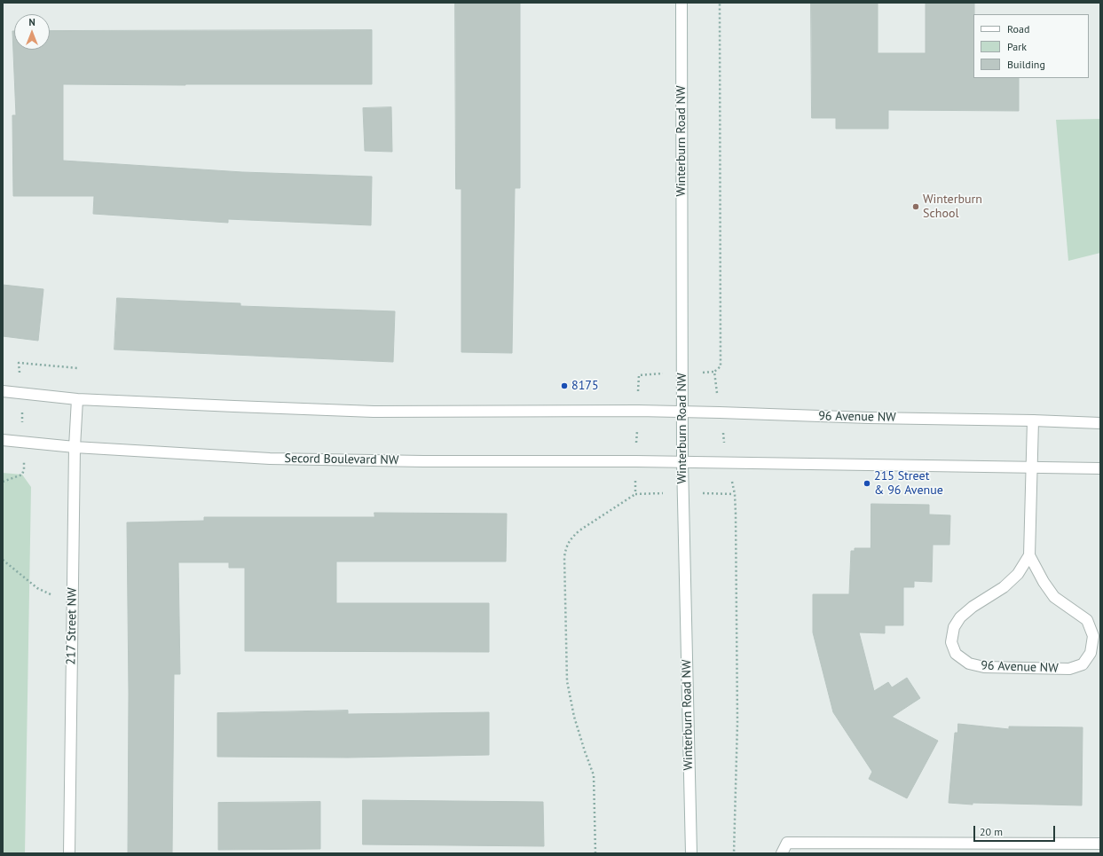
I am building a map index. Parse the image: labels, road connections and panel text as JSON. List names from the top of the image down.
{
  "streets": {
    "street": [
      "Winterburn Road NW",
      "96 Avenue NW",
      "Secord Boulevard NW",
      "217 Street NW"
    ]
  },
  "crossings": [
    ["Winterburn Road NW", "96 Avenue NW"],
    ["Winterburn Road NW", "Secord Boulevard NW"],
    ["Secord Boulevard NW", "217 Street NW"]
  ],
  "places": ["Winterburn School", "8175", "215 Street & 96 Avenue"],
  "legend": ["Road", "Park", "Building"],
  "scale_bar": "20 m",
  "north": "top"
}
